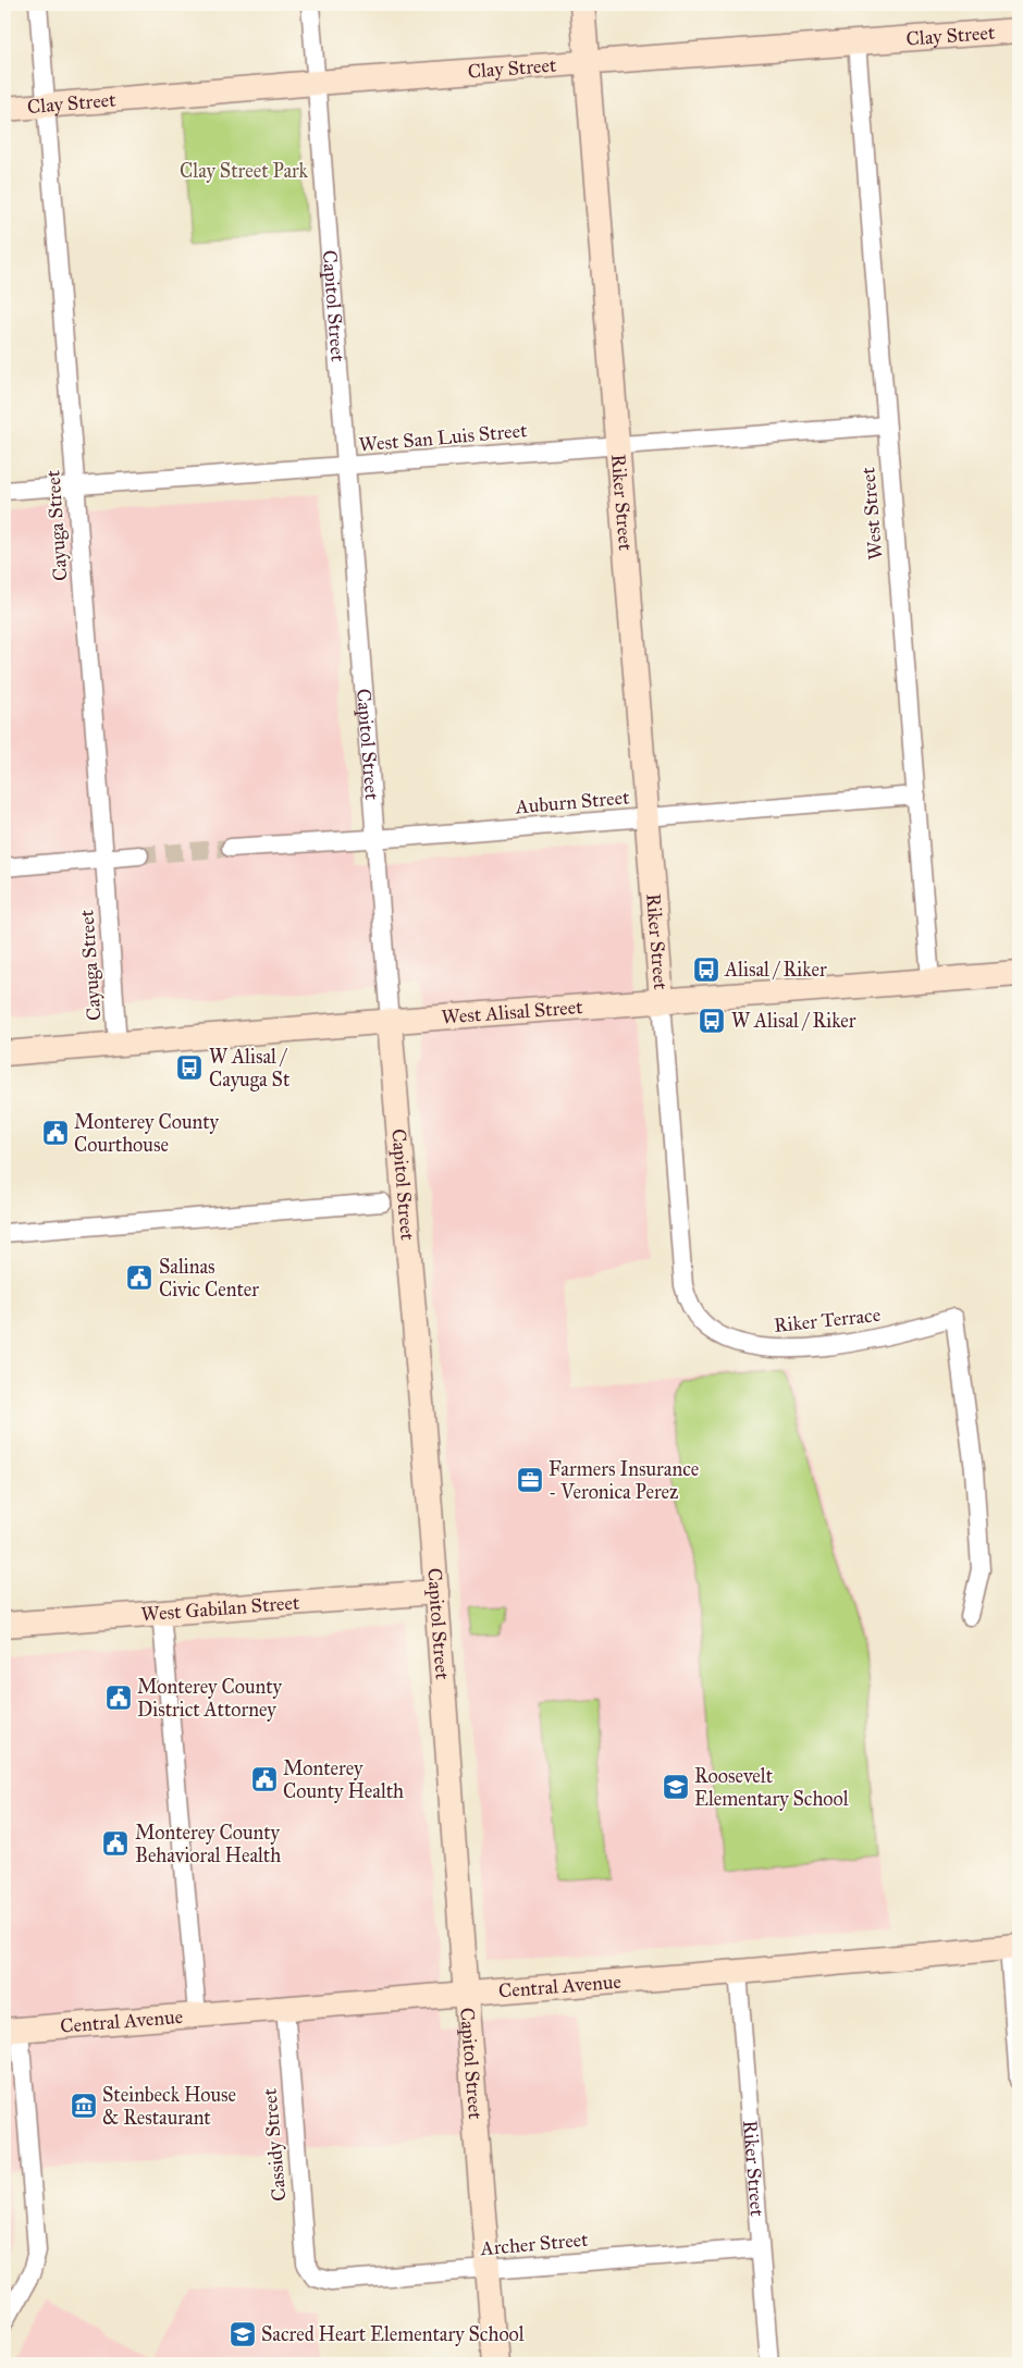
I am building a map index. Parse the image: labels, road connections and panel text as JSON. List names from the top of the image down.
{
  "streets": {
    "street": [
      "Clay Street",
      "Capitol Street",
      "West San Luis Street",
      "Riker Street",
      "West Street",
      "Cayuga Street",
      "Auburn Street",
      "West Alisal Street",
      "Riker Terrace",
      "West Gabilan Street",
      "Central Avenue",
      "Cassidy Street",
      "Archer Street"
    ]
  },
  "crossings": [
    ["Clay Street", "Capitol Street"],
    ["Clay Street", "Riker Street"],
    ["Clay Street", "West Street"],
    ["Clay Street", "Cayuga Street"],
    ["Capitol Street", "West San Luis Street"],
    ["Capitol Street", "Auburn Street"],
    ["Capitol Street", "West Alisal Street"],
    ["Capitol Street", "West Gabilan Street"],
    ["Capitol Street", "Central Avenue"],
    ["Capitol Street", "Archer Street"],
    ["West San Luis Street", "Riker Street"],
    ["West San Luis Street", "West Street"],
    ["West San Luis Street", "Cayuga Street"],
    ["Riker Street", "Auburn Street"],
    ["Riker Street", "West Alisal Street"],
    ["Riker Street", "Riker Terrace"],
    ["Riker Street", "Central Avenue"],
    ["Riker Street", "Archer Street"],
    ["West Street", "Auburn Street"],
    ["West Street", "West Alisal Street"],
    ["Cayuga Street", "West Alisal Street"],
    ["West Alisal Street", "Riker Terrace"],
    ["Central Avenue", "Cassidy Street"],
    ["Cassidy Street", "Archer Street"]
  ],
  "parks": ["Clay Street Park"],
  "places": {
    "bus stop": ["Alisal / Riker", "W Alisal / Riker", "W Alisal / Cayuga St"],
    "public building": [
      "Monterey County Courthouse",
      "Salinas Civic Center",
      "Monterey County District Attorney",
      "Monterey County Health",
      "Monterey County Behavioral Health"
    ],
    "office": ["Farmers Insurance - Veronica Perez"],
    "school or university": ["Roosevelt Elementary School", "Sacred Heart Elementary School"],
    "museum": ["Steinbeck House & Restaurant"]
  }
}
